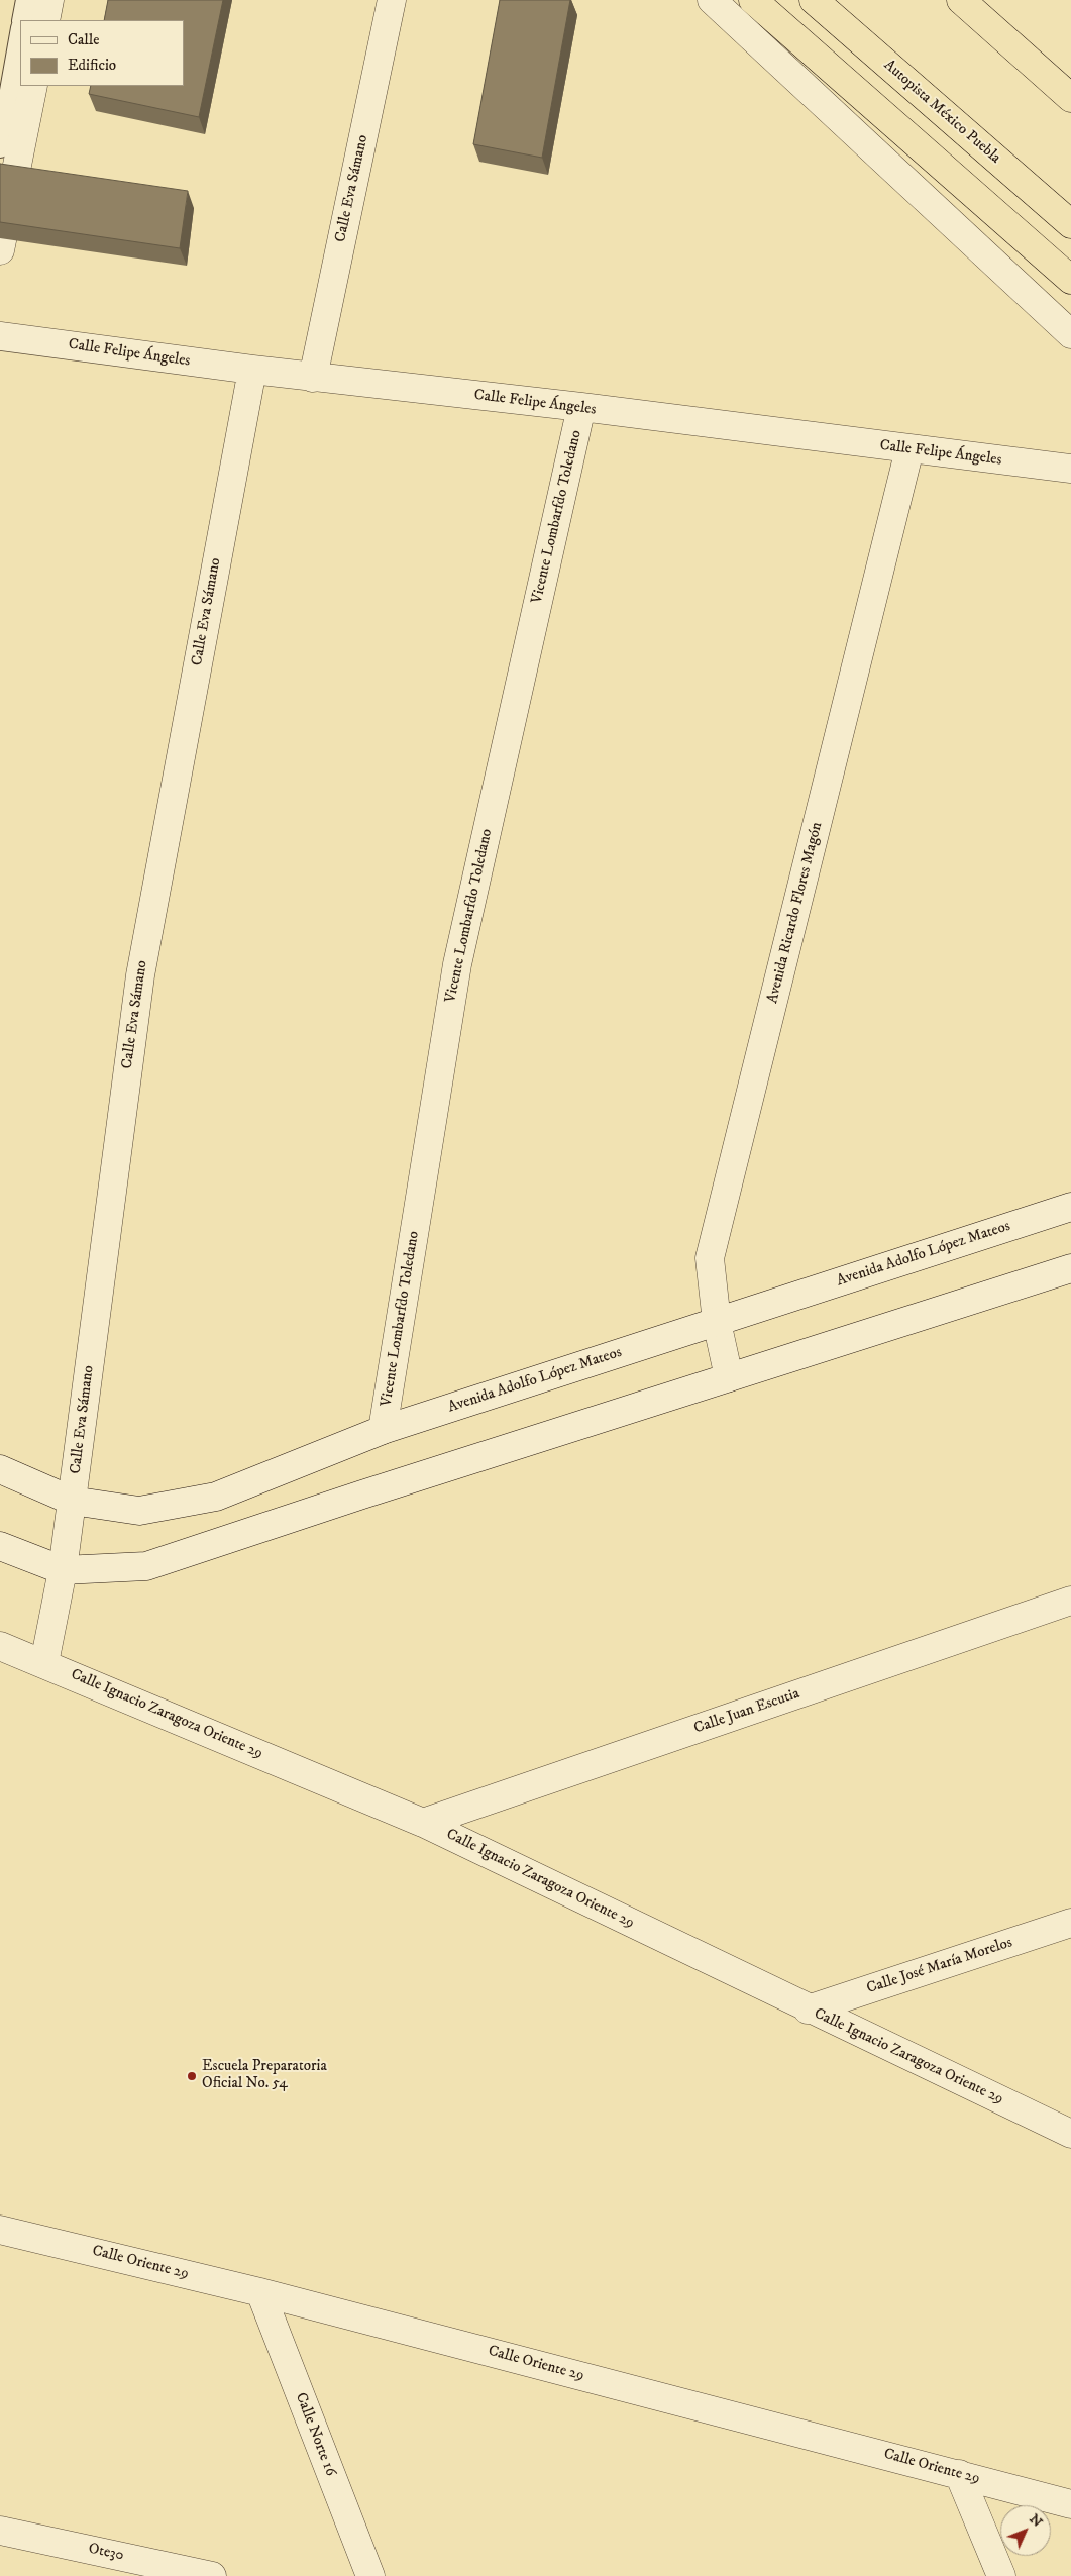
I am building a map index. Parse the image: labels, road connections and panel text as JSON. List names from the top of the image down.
{
  "streets": {
    "highway": ["Autopista México Puebla"],
    "street": [
      "Calle Eva Sámano",
      "Calle Felipe Ángeles",
      "Vicente Lombarfdo Toledano",
      "Avenida Ricardo Flores Magón",
      "Avenida Adolfo López Mateos",
      "Calle Juan Escutia",
      "Calle Ignacio Zaragoza Oriente 29",
      "Calle José María Morelos",
      "Calle Oriente 29",
      "Calle Norte 16",
      "Ote30"
    ]
  },
  "crossings": [
    ["Calle Eva Sámano", "Calle Felipe Ángeles"],
    ["Calle Eva Sámano", "Avenida Adolfo López Mateos"],
    ["Calle Eva Sámano", "Calle Ignacio Zaragoza Oriente 29"],
    ["Calle Felipe Ángeles", "Vicente Lombarfdo Toledano"],
    ["Calle Felipe Ángeles", "Avenida Ricardo Flores Magón"],
    ["Vicente Lombarfdo Toledano", "Avenida Adolfo López Mateos"],
    ["Avenida Ricardo Flores Magón", "Avenida Adolfo López Mateos"],
    ["Calle Juan Escutia", "Calle Ignacio Zaragoza Oriente 29"],
    ["Calle Ignacio Zaragoza Oriente 29", "Calle José María Morelos"],
    ["Calle Oriente 29", "Calle Norte 16"]
  ],
  "places": ["Escuela Preparatoria Oficial No. 54"],
  "legend": ["Calle", "Edificio"],
  "north": "top right"
}
